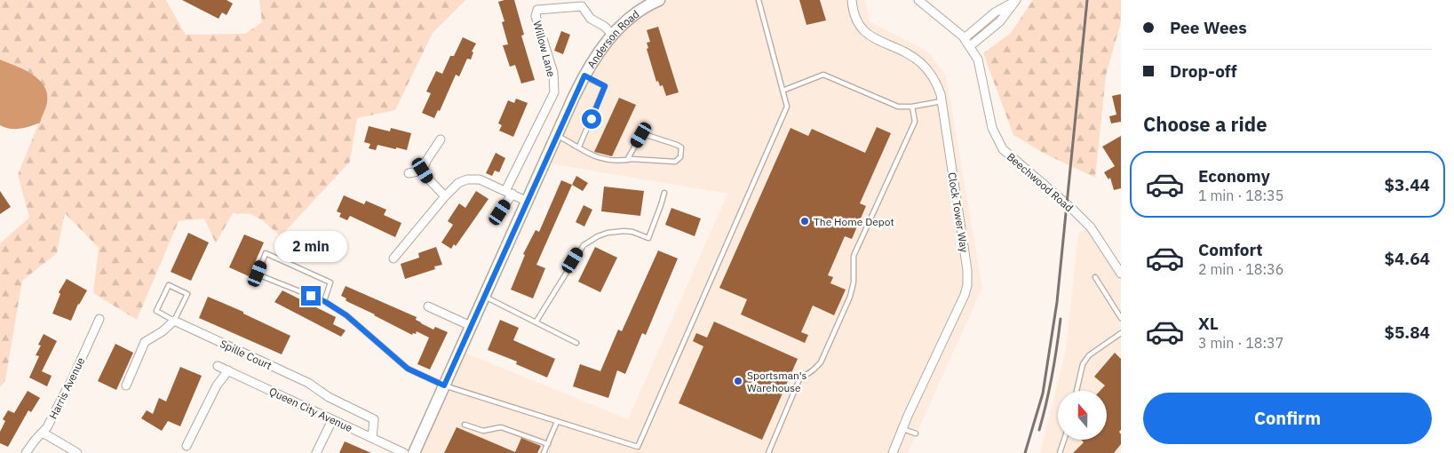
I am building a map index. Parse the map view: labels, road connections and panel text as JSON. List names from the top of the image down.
{
  "streets": {
    "street": [
      "Anderson Road",
      "Willow Lane",
      "Beechwood Road",
      "Clock Tower Way",
      "Spille Court",
      "Harris Avenue",
      "Queen City Avenue"
    ]
  },
  "crossings": [
    ["Anderson Road", "Willow Lane"],
    ["Spille Court", "Queen City Avenue"]
  ],
  "places": ["The Home Depot", "Sportsman's Warehouse"],
  "north": "top",
  "page": {
    "banner": ["Pee Wees", "Drop-off"],
    "heading": "Choose a ride",
    "list": [
      {
        "name": "Economy",
        "note": "1 min · 18:35",
        "value": "$3.44"
      },
      {
        "name": "Comfort",
        "note": "2 min · 18:36",
        "value": "$4.64"
      },
      {
        "name": "XL",
        "note": "3 min · 18:37",
        "value": "$5.84"
      }
    ],
    "bubble": "2 min",
    "buttons": "Confirm"
  }
}
